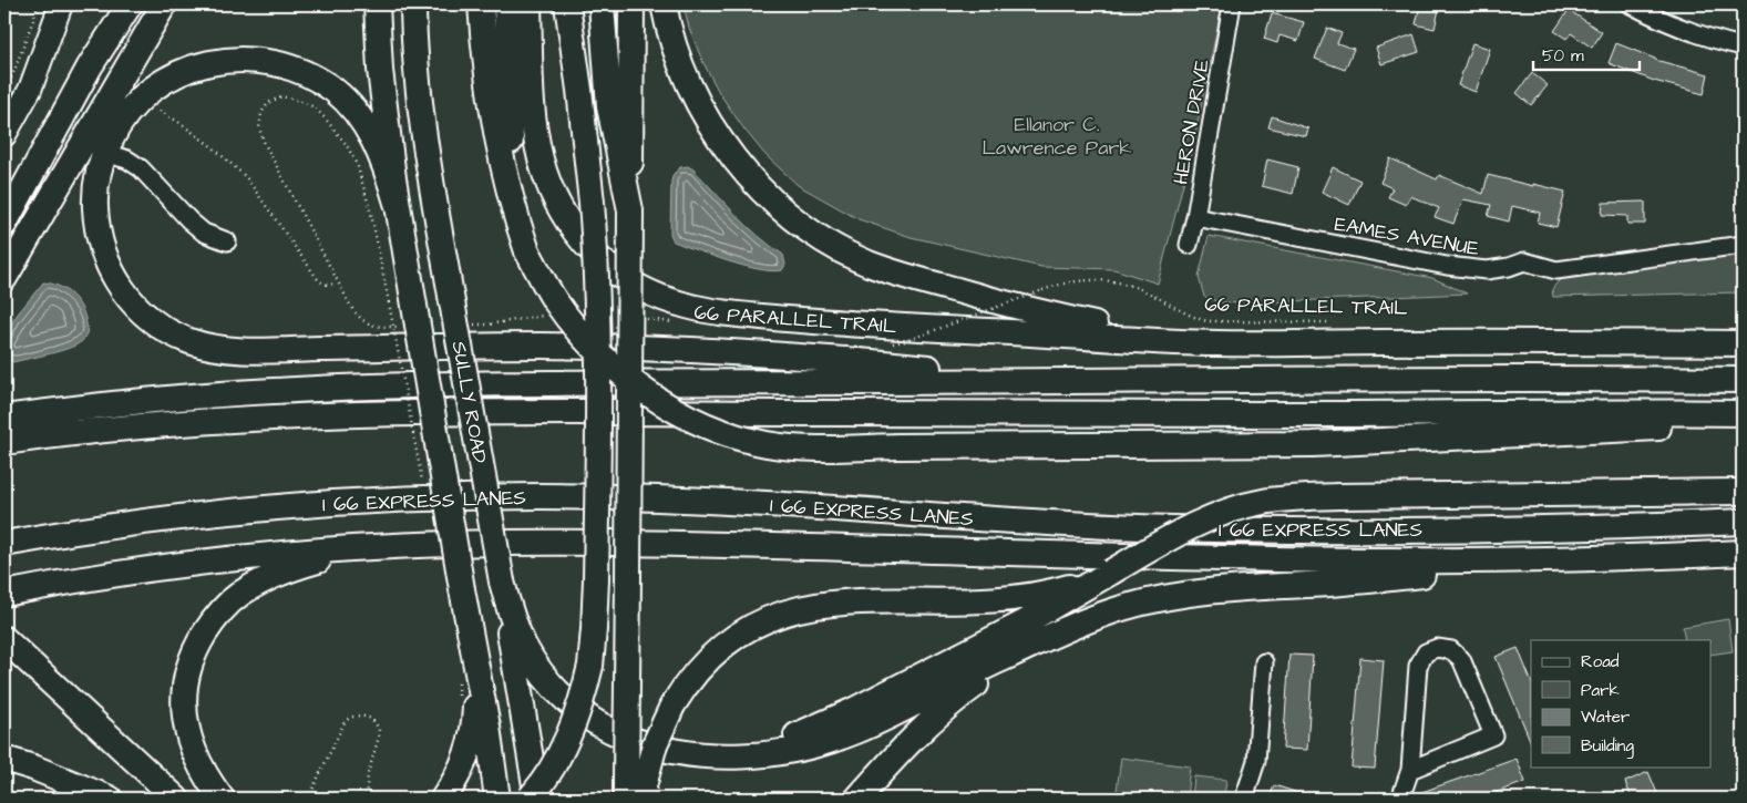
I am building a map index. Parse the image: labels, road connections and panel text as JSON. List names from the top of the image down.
{
  "streets": {
    "highway": ["SULLY ROAD", "I 66 EXPRESS LANES"],
    "street": ["HERON DRIVE", "EAMES AVENUE"],
    "path": ["66 PARALLEL TRAIL"]
  },
  "crossings": [
    ["HERON DRIVE", "EAMES AVENUE"]
  ],
  "parks": ["Ellanor C. Lawrence Park"],
  "legend": [
    "Road",
    "Park",
    "Water",
    "Building"
  ],
  "scale_bar": "50 m"
}
